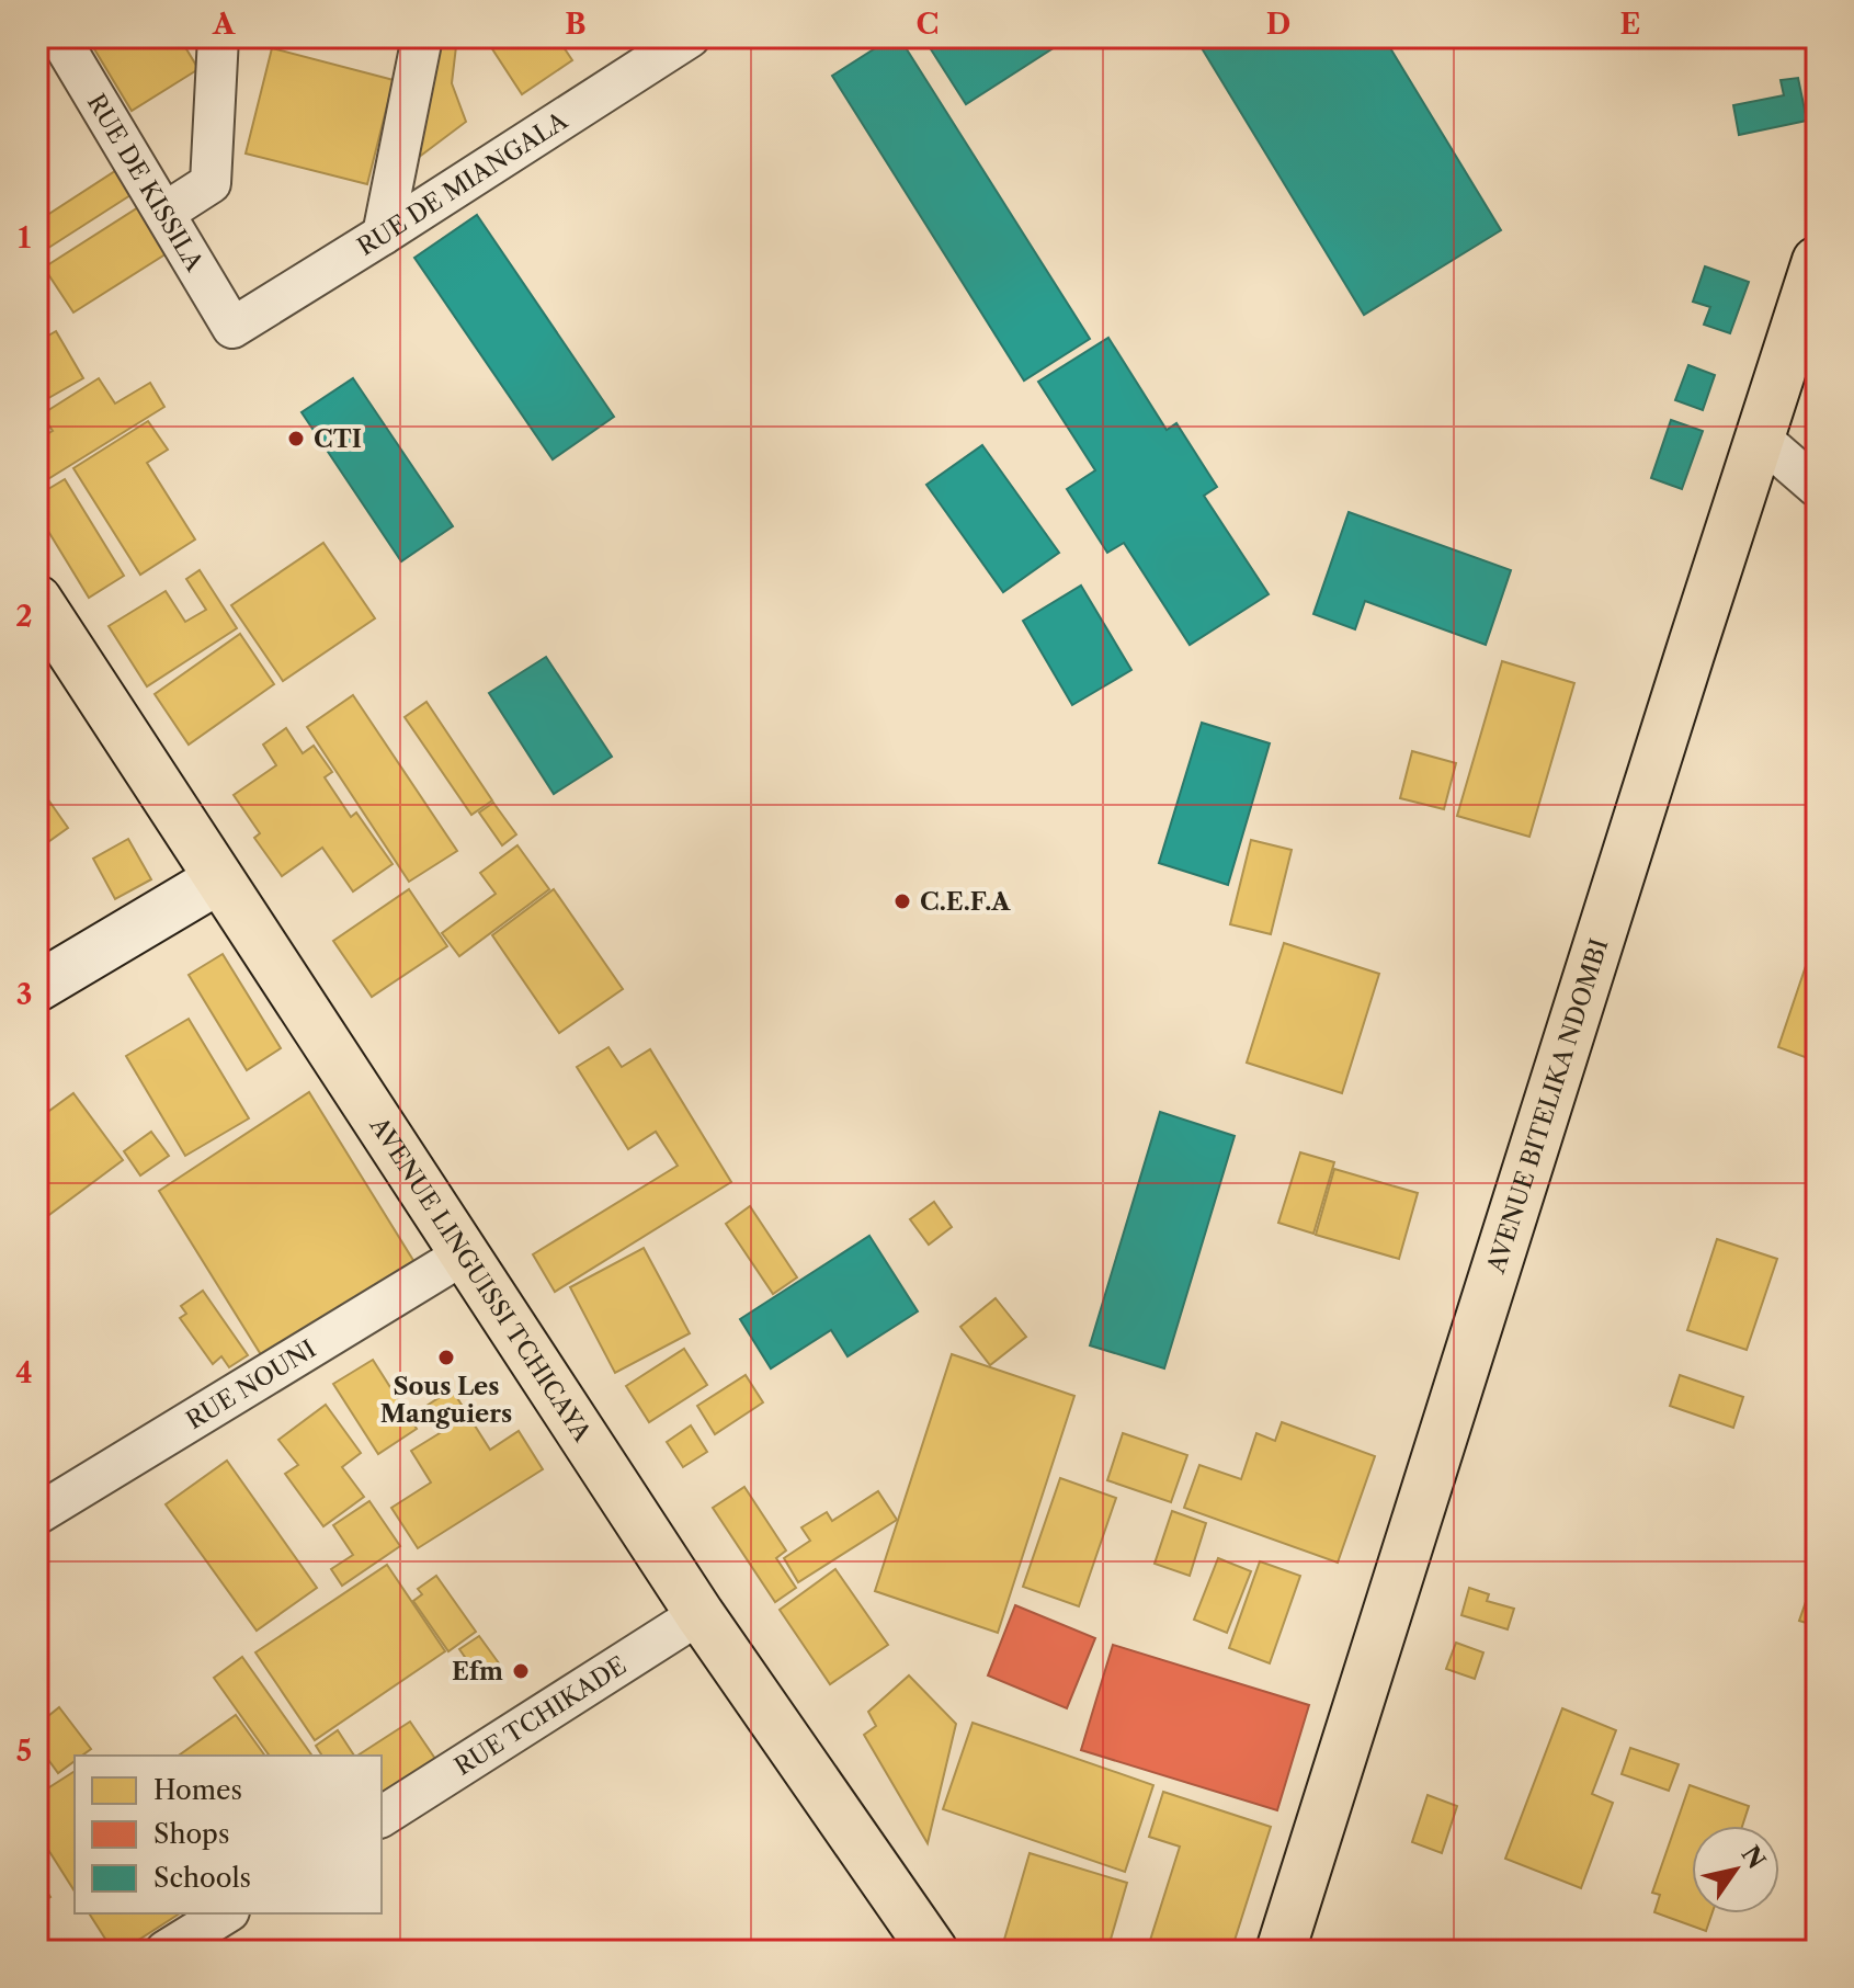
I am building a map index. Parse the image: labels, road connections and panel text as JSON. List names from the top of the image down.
{
  "streets": {
    "main road": ["AVENUE BITELIKA NDOMBI", "AVENUE LINGUISSI TCHICAYA"],
    "street": [
      "RUE DE KISSILA",
      "RUE DE MIANGALA",
      "RUE NOUNI",
      "RUE TCHIKADE"
    ]
  },
  "crossings": [
    ["RUE DE KISSILA", "RUE DE MIANGALA"],
    ["AVENUE LINGUISSI TCHICAYA", "RUE NOUNI"],
    ["AVENUE LINGUISSI TCHICAYA", "RUE TCHIKADE"]
  ],
  "places": [
    "CTI",
    "C.E.F.A",
    "Sous Les Manguiers",
    "Efm"
  ],
  "legend": ["Homes", "Shops", "Schools"],
  "north": "top right",
  "grid": {
    "columns": [
      "A",
      "B",
      "C",
      "D",
      "E"
    ],
    "rows": [
      "1",
      "2",
      "3",
      "4",
      "5"
    ]
  }
}
